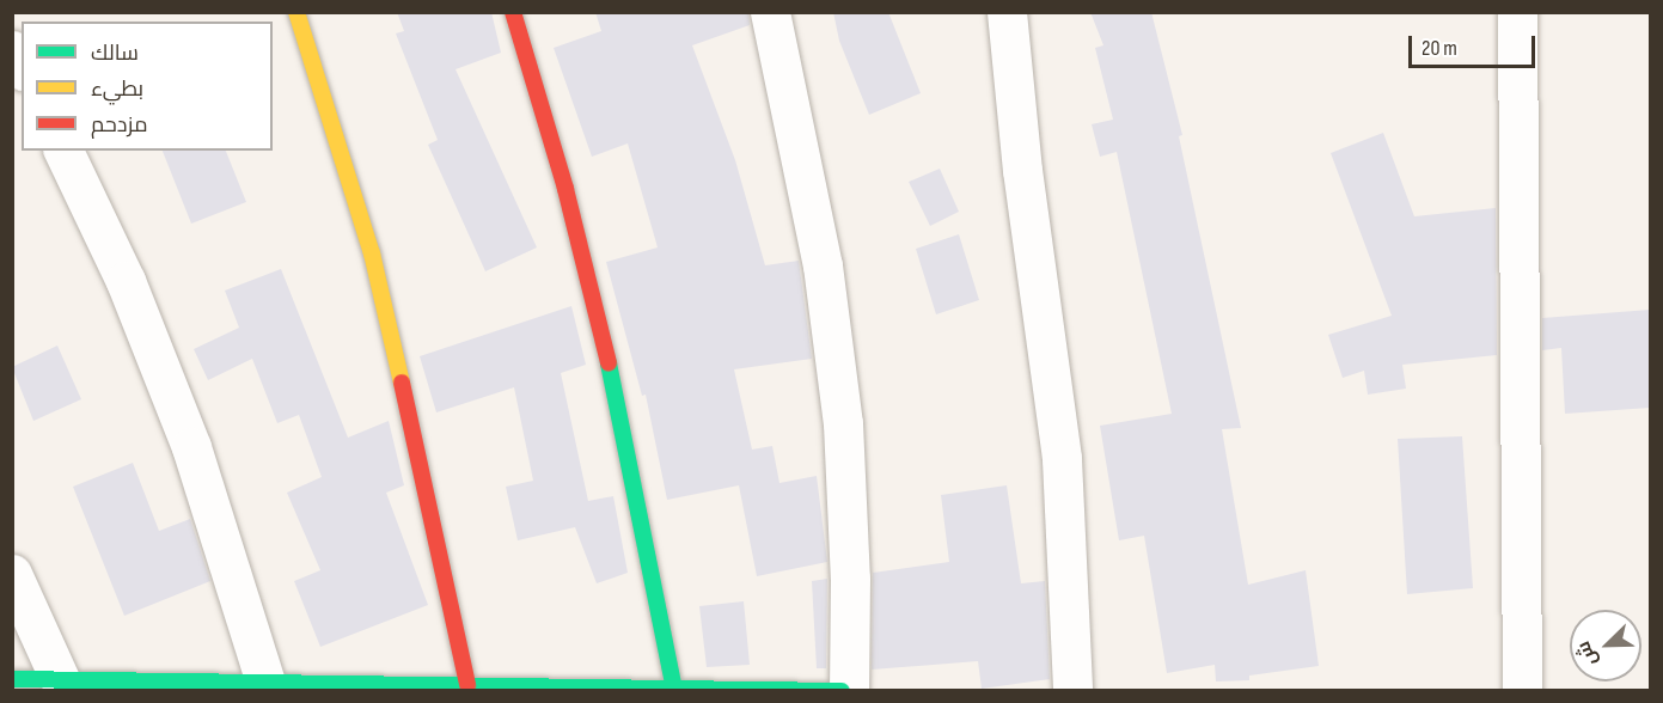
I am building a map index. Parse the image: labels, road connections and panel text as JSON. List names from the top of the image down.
{
  "legend": ["سالك", "بطيء", "مزدحم"],
  "scale_bar": "20 m",
  "north": "bottom left"
}
